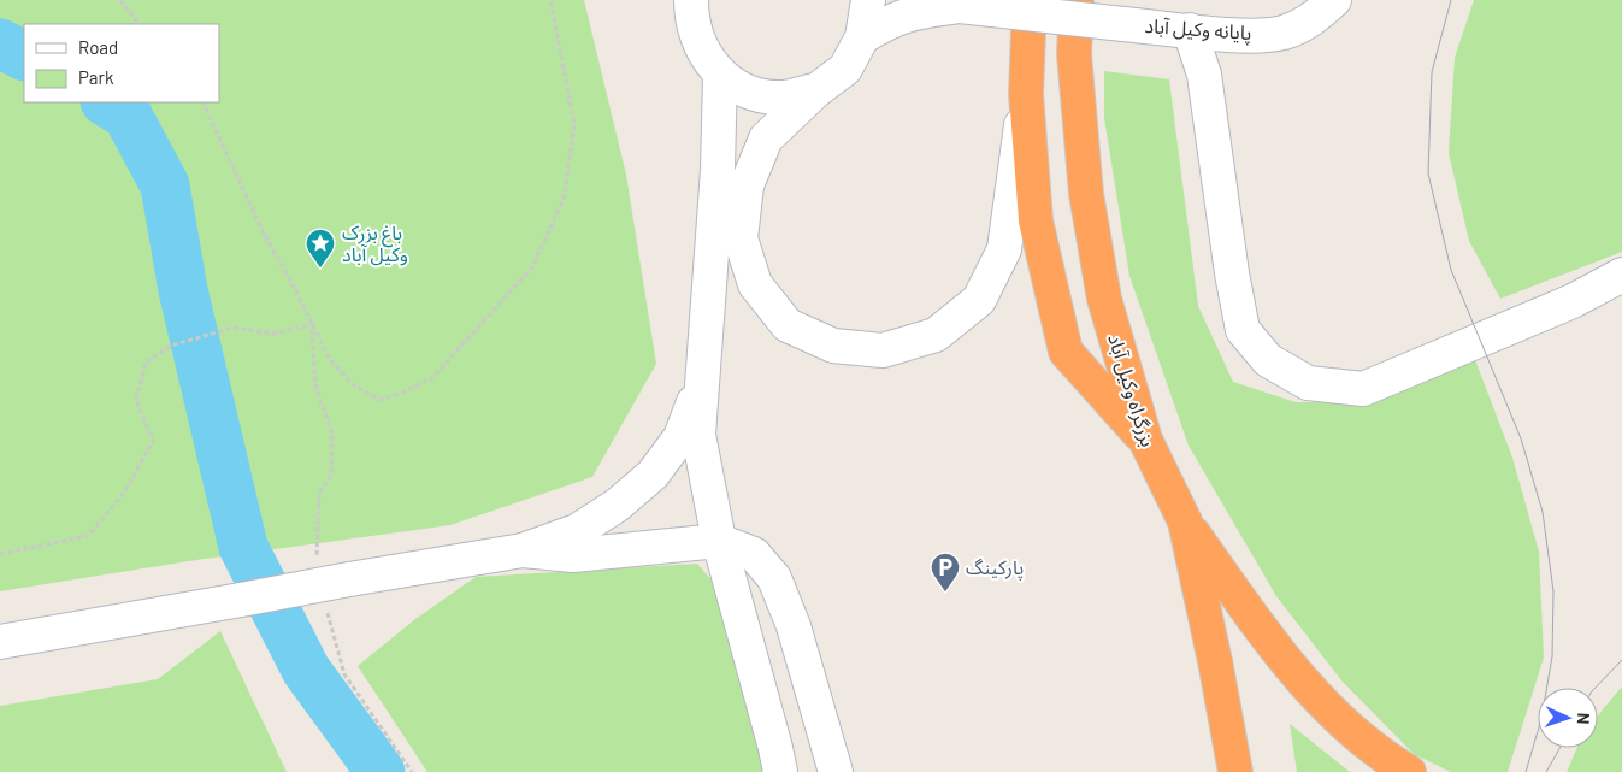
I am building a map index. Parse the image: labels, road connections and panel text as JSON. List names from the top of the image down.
{
  "streets": {
    "highway": ["بزرگراه وکیل آباد"],
    "street": ["پایانه وکیل آباد"]
  },
  "places": {
    "place": ["باغ بزرک وکیل آباد"],
    "parking": ["پارکینگ"]
  },
  "legend": ["Road", "Park"],
  "north": "right"
}
